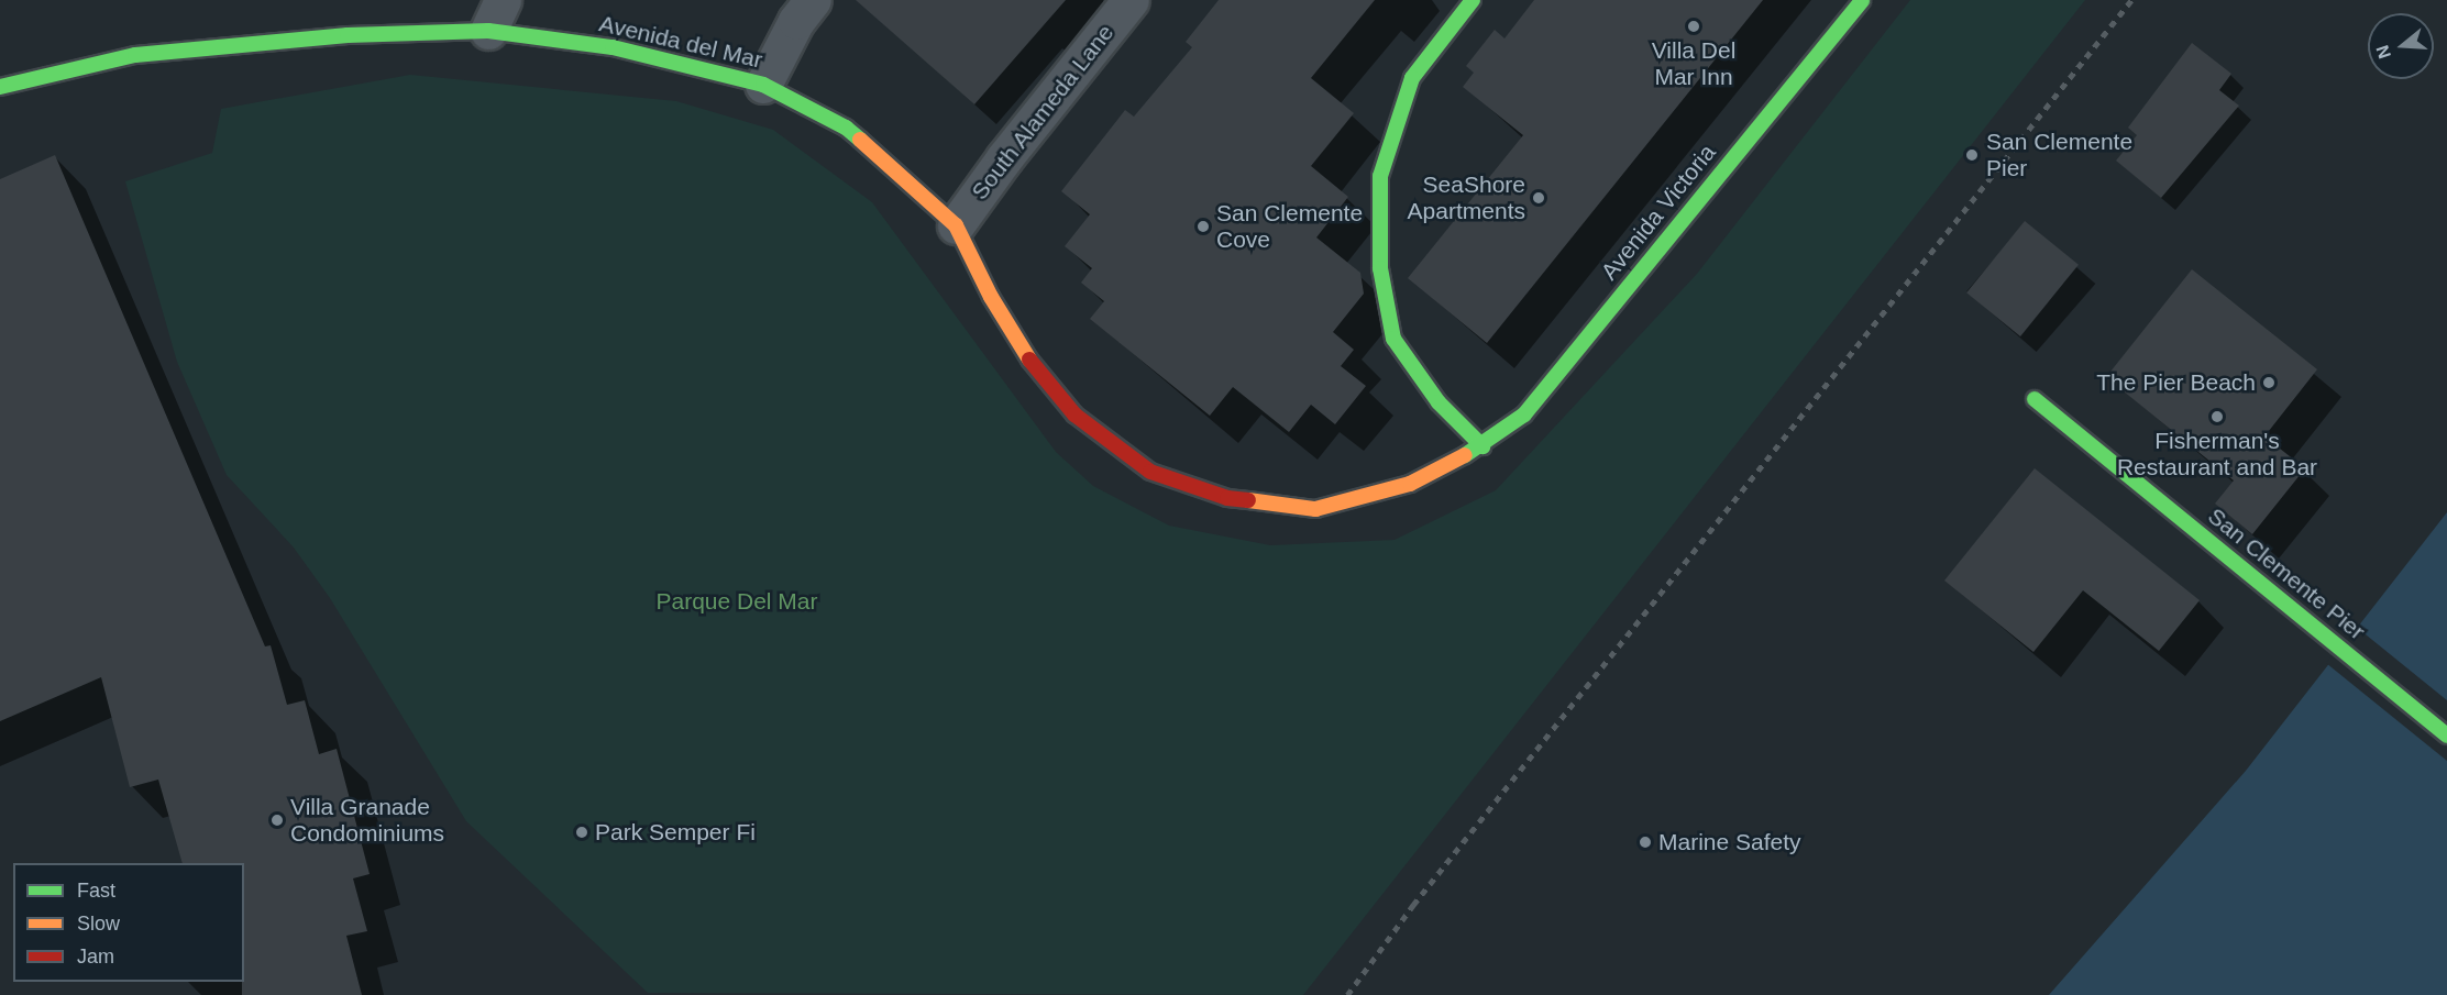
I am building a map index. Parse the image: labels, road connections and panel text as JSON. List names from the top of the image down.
{
  "streets": {
    "main road": ["Avenida del Mar", "Avenida Victoria", "San Clemente Pier"],
    "street": ["South Alameda Lane"]
  },
  "crossings": [
    ["Avenida del Mar", "South Alameda Lane"],
    ["Avenida del Mar", "Avenida Victoria"]
  ],
  "parks": ["Parque Del Mar"],
  "places": [
    "Villa Del Mar Inn",
    "San Clemente Pier",
    "SeaShore Apartments",
    "San Clemente Cove",
    "The Pier Beach",
    "Fisherman's Restaurant and Bar",
    "Villa Granade Condominiums",
    "Park Semper Fi",
    "Marine Safety"
  ],
  "legend": ["Fast", "Slow", "Jam"],
  "north": "left"
}
